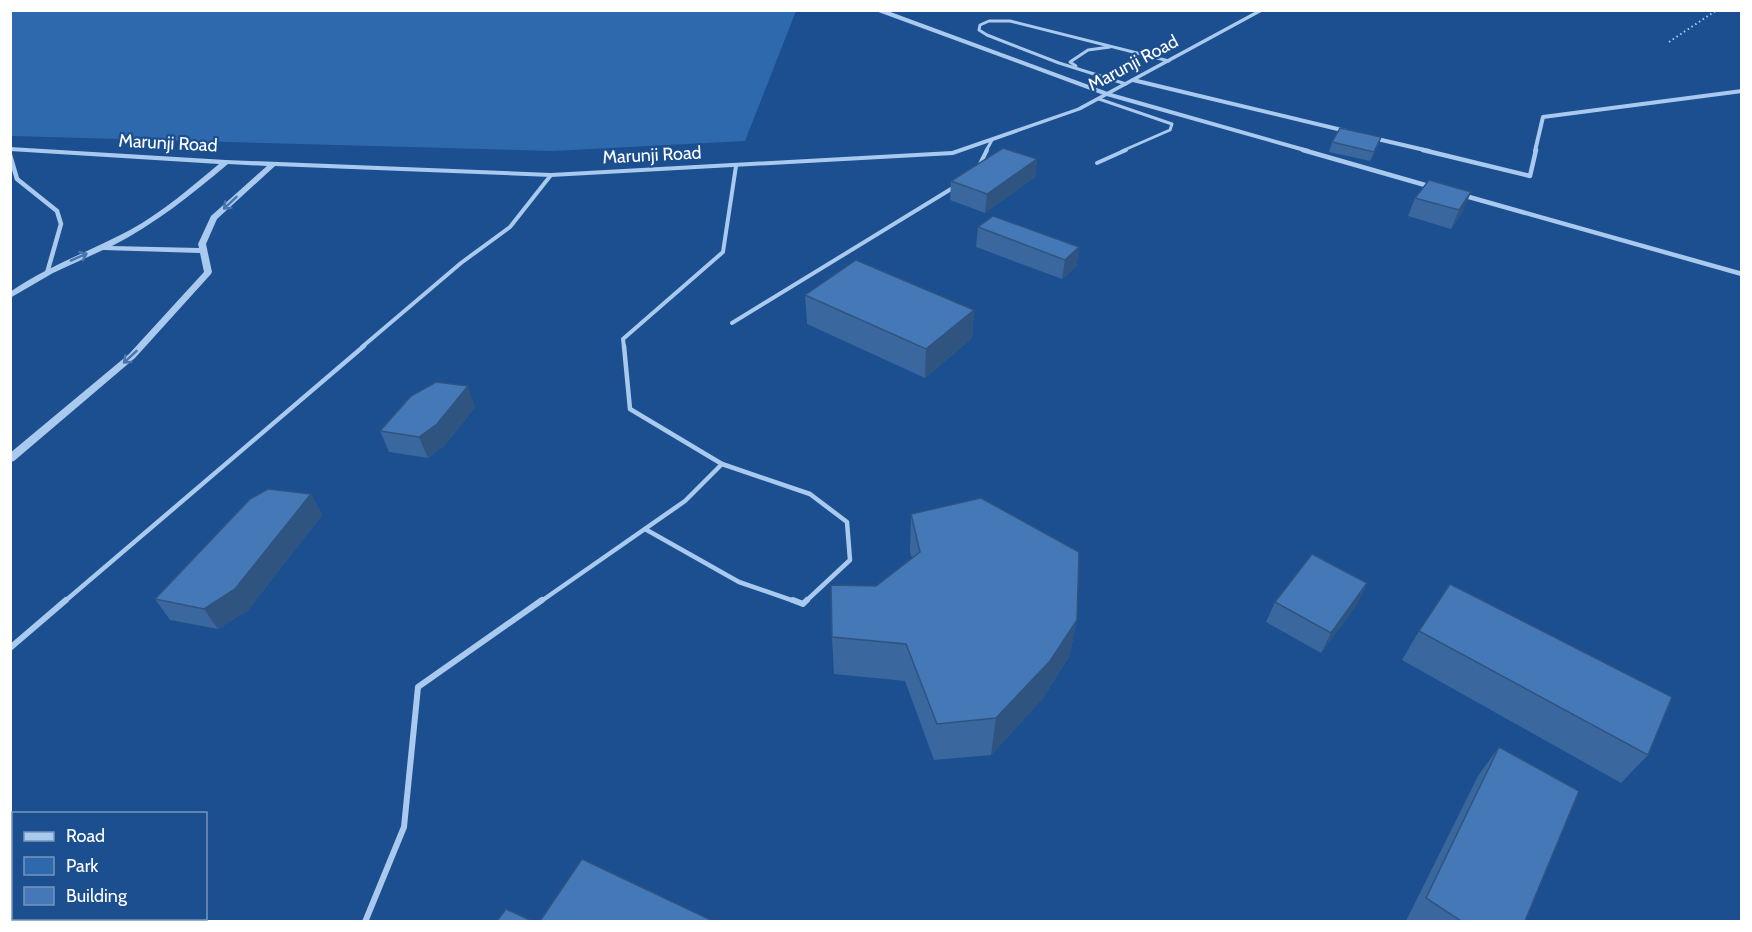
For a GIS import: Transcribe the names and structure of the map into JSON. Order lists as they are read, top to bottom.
{
  "streets": {
    "street": ["Marunji Road"]
  },
  "legend": ["Road", "Park", "Building"]
}
